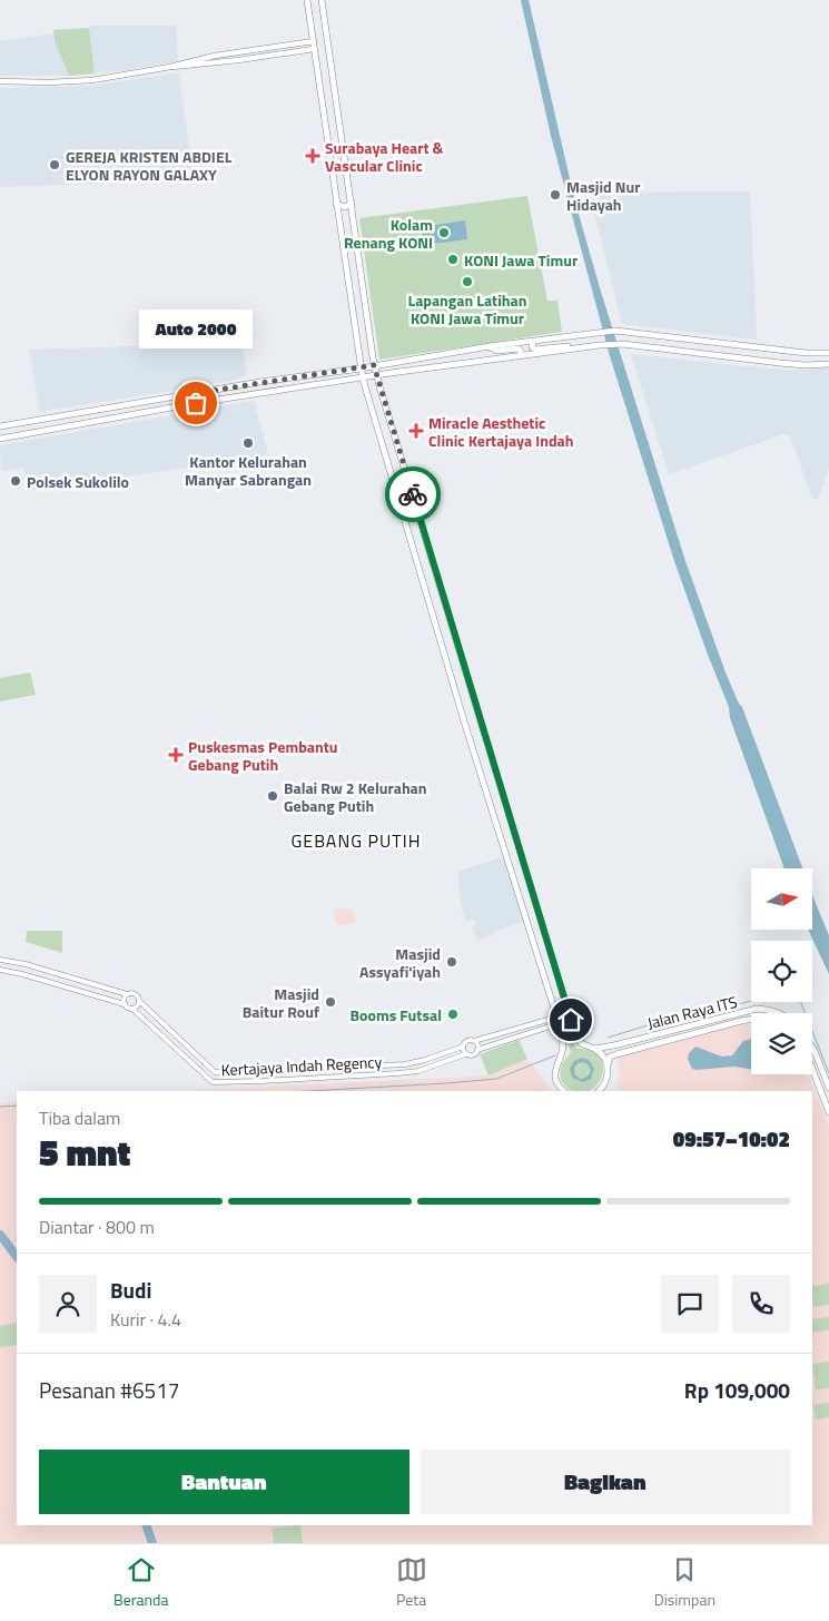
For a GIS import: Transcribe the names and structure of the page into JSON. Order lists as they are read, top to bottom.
{
  "streets": {
    "main road": ["Jalan Raya ITS"],
    "street": ["Kertajaya Indah Regency"]
  },
  "districts": ["GEBANG PUTIH"],
  "places": {
    "health": ["Surabaya Heart & Vascular Clinic", "Miracle Aesthetic Clinic Kertajaya Indah", "Puskesmas Pembantu Gebang Putih"],
    "other": [
      "GEREJA KRISTEN ABDIEL ELYON RAYON GALAXY",
      "Masjid Nur Hidayah",
      "Kolam Renang KONI",
      "KONI Jawa Timur",
      "Lapangan Latihan KONI Jawa Timur",
      "Auto 2000",
      "Kantor Kelurahan Manyar Sabrangan",
      "Polsek Sukolilo",
      "Balai Rw 2 Kelurahan Gebang Putih",
      "Masjid Assyafi'iyah",
      "Masjid Baitur Rouf",
      "Booms Futsal"
    ]
  },
  "north": "right",
  "page": {
    "bubble": "Auto 2000",
    "heading": ["5 mnt", "Tiba dalam", "09:57–10:02"],
    "panel": [
      "Budi",
      "Kurir · 4.4",
      "Pesanan #6517",
      "Rp 109,000"
    ],
    "bar": "Diantar · 800 m",
    "buttons": ["Bantuan", "Bagikan"],
    "tabs": ["Beranda", "Peta", "Disimpan"]
  }
}
